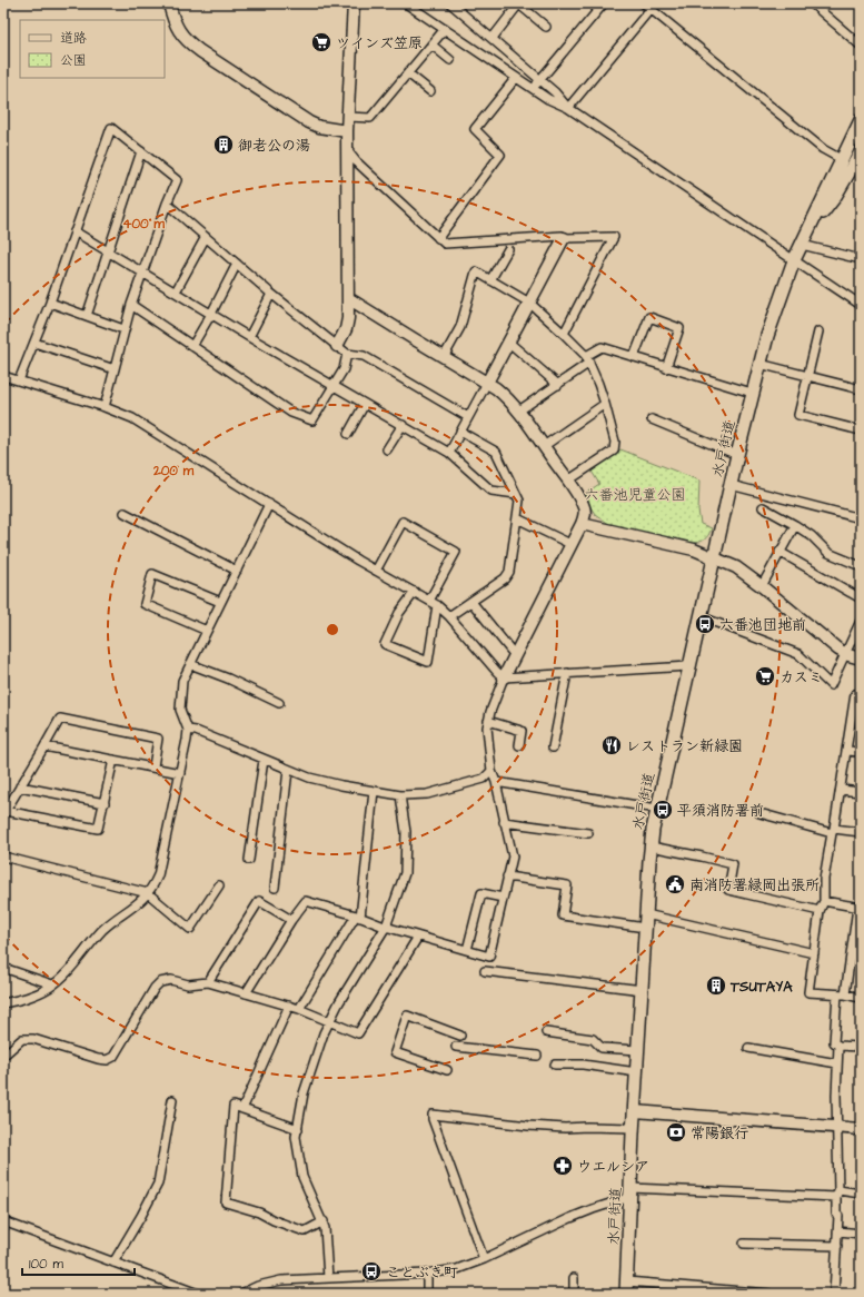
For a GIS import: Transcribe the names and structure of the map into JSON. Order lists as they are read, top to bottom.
{
  "streets": {
    "main road": ["水戸街道"]
  },
  "parks": ["六番池児童公園"],
  "places": {
    "supermarket": ["ツインズ笠原", "カスミ"],
    "building": ["御老公の湯", "TSUTAYA"],
    "bus stop": ["六番池団地前", "平須消防署前", "ことぶき町"],
    "restaurant": ["レストラン新緑園"],
    "public building": ["南消防署緑岡出張所"],
    "bank": ["常陽銀行"],
    "pharmacy": ["ウエルシア"]
  },
  "legend": ["道路", "公園"],
  "scale_bar": "100 m",
  "rings": ["400 m", "200 m"]
}
